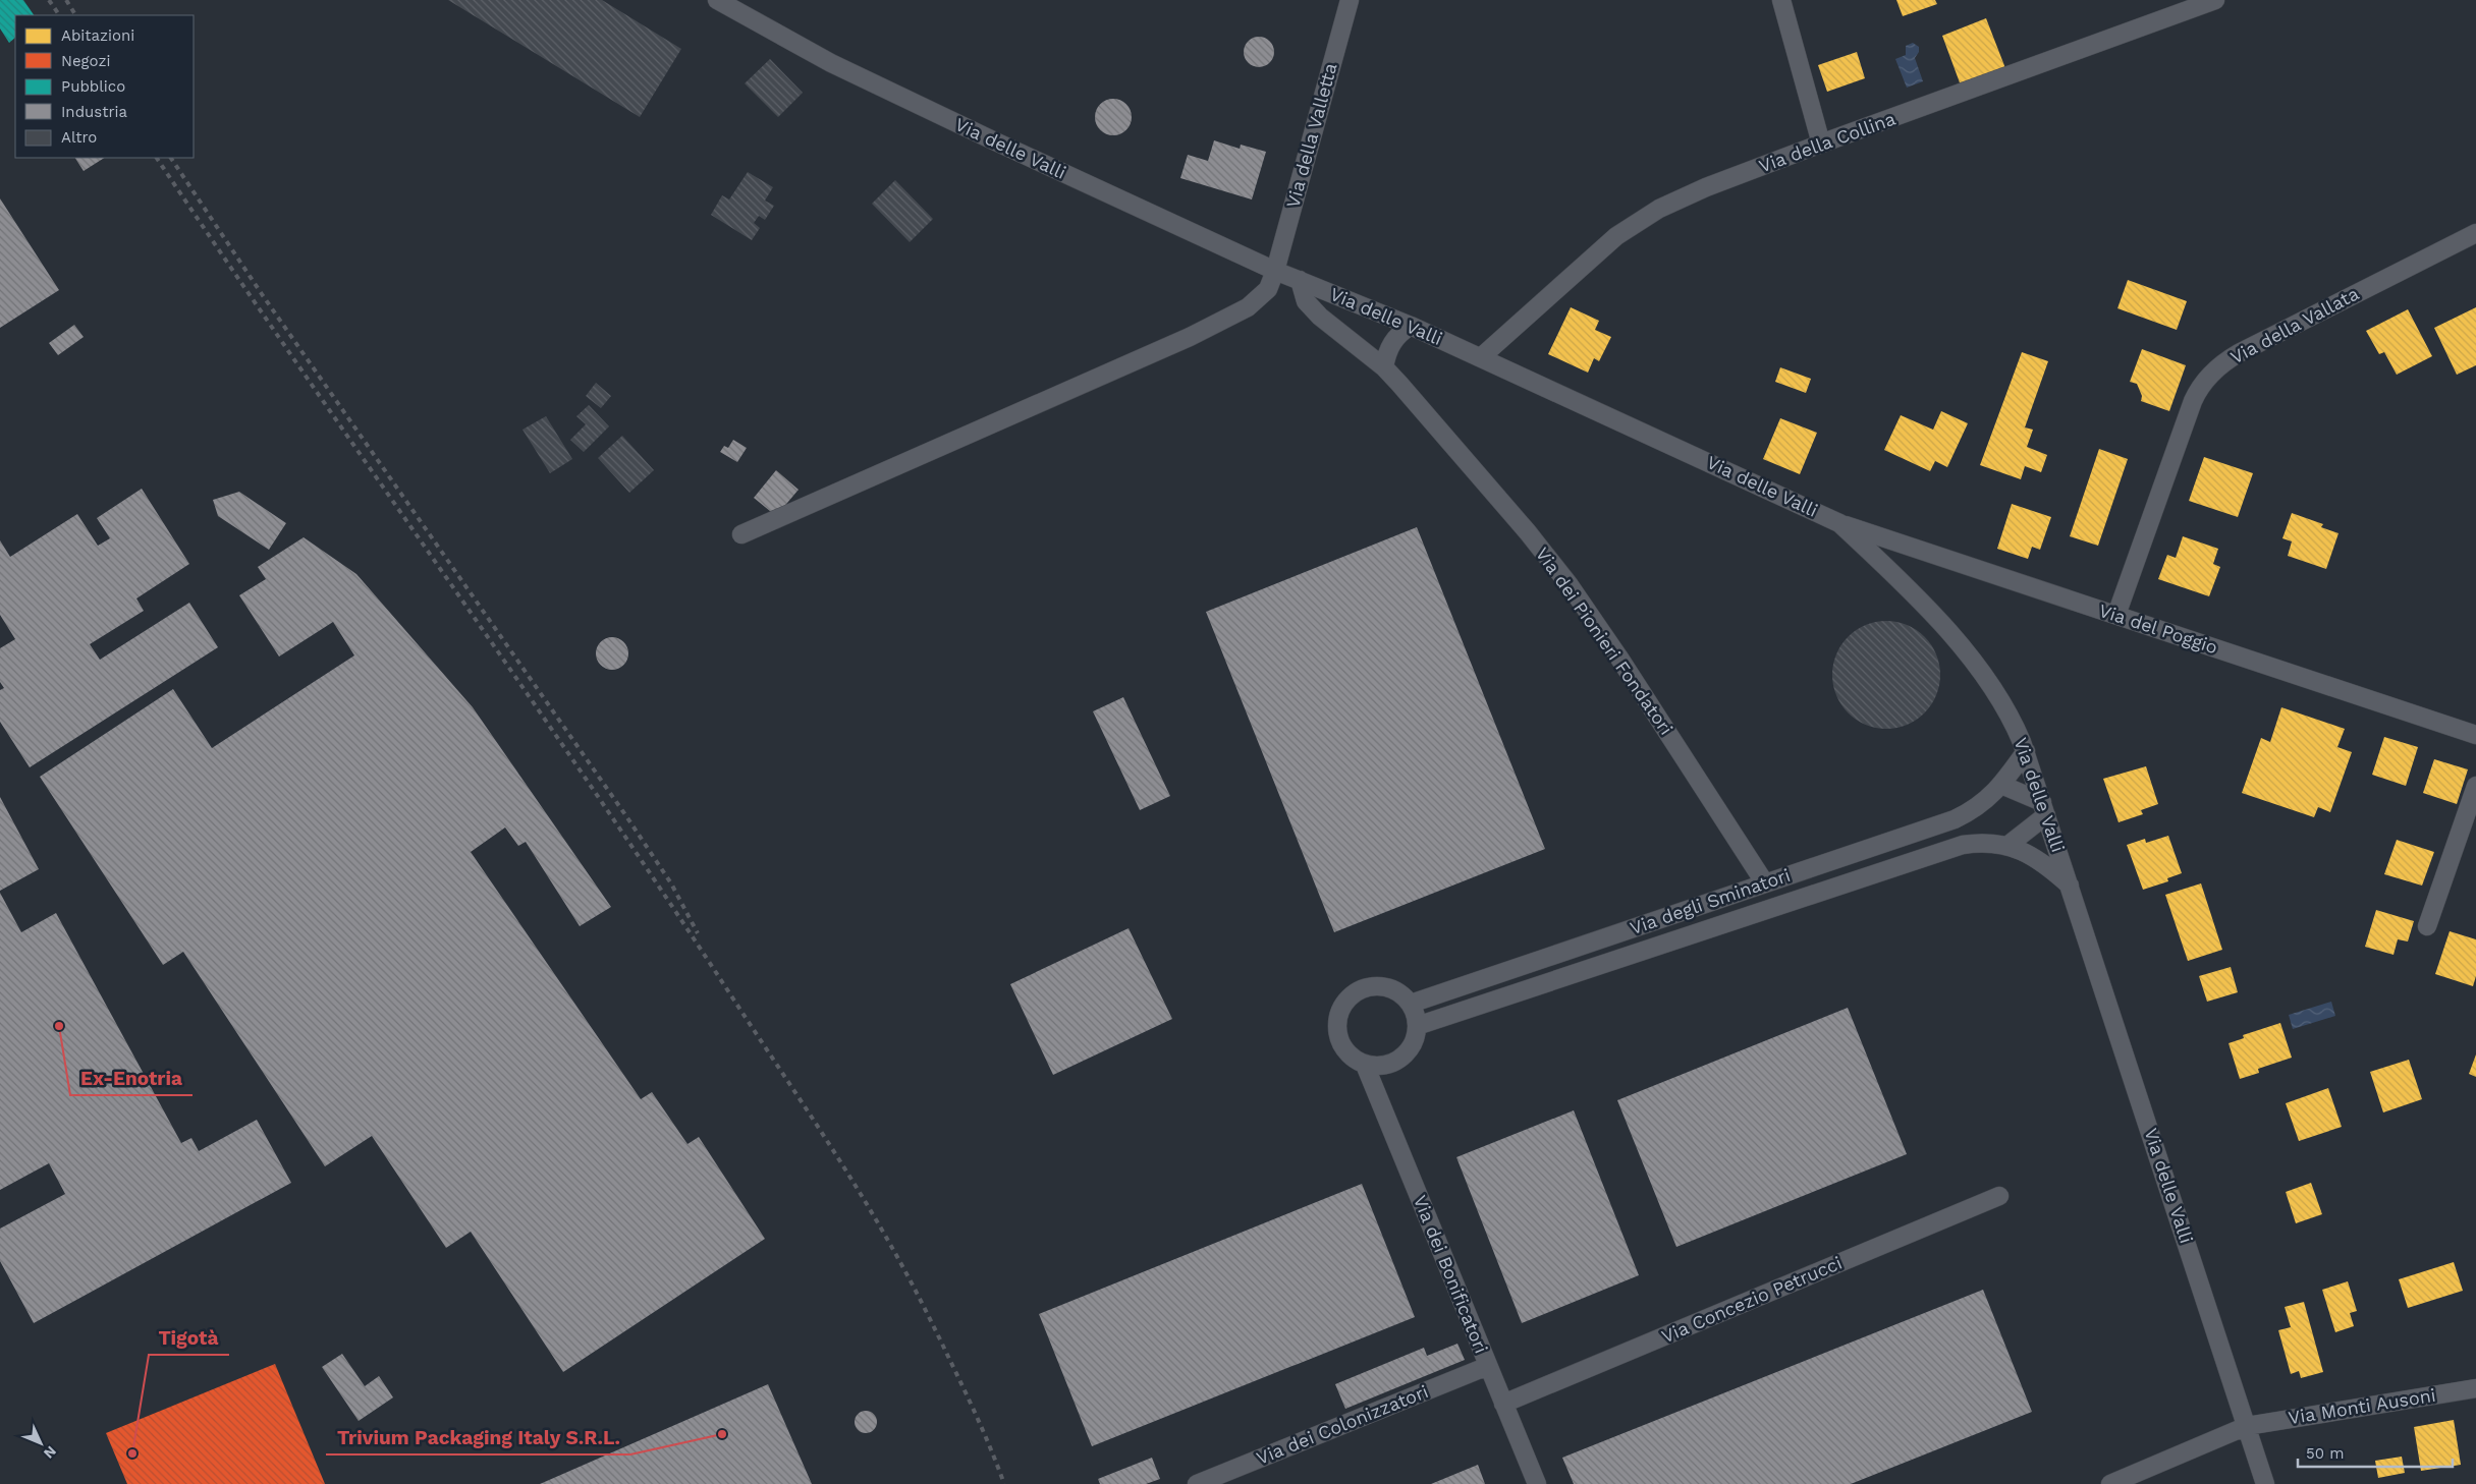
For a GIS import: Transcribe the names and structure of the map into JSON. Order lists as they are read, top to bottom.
{
  "streets": {
    "street": [
      "Via della Valletta",
      "Via della Collina",
      "Via delle Valli",
      "Via della Vallata",
      "Via del Poggio",
      "Via dei Pionieri Fondatori",
      "Via degli Sminatori",
      "Via dei Bonificatori",
      "Via Concezio Petrucci",
      "Via Monti Ausoni",
      "Via dei Colonizzatori"
    ]
  },
  "crossings": [
    ["Via della Valletta", "Via delle Valli"],
    ["Via della Collina", "Via delle Valli"],
    ["Via delle Valli", "Via del Poggio"],
    ["Via delle Valli", "Via dei Pionieri Fondatori"],
    ["Via delle Valli", "Via degli Sminatori"],
    ["Via delle Valli", "Via Monti Ausoni"],
    ["Via della Vallata", "Via del Poggio"],
    ["Via dei Pionieri Fondatori", "Via degli Sminatori"],
    ["Via degli Sminatori", "Via dei Bonificatori"],
    ["Via dei Bonificatori", "Via Concezio Petrucci"],
    ["Via dei Bonificatori", "Via dei Colonizzatori"]
  ],
  "places": ["Ex-Enotria", "Trivium Packaging Italy S.R.L.", "Tigotà"],
  "legend": [
    "Abitazioni",
    "Negozi",
    "Pubblico",
    "Industria",
    "Altro"
  ],
  "scale_bar": "50 m",
  "north": "bottom right"
}
